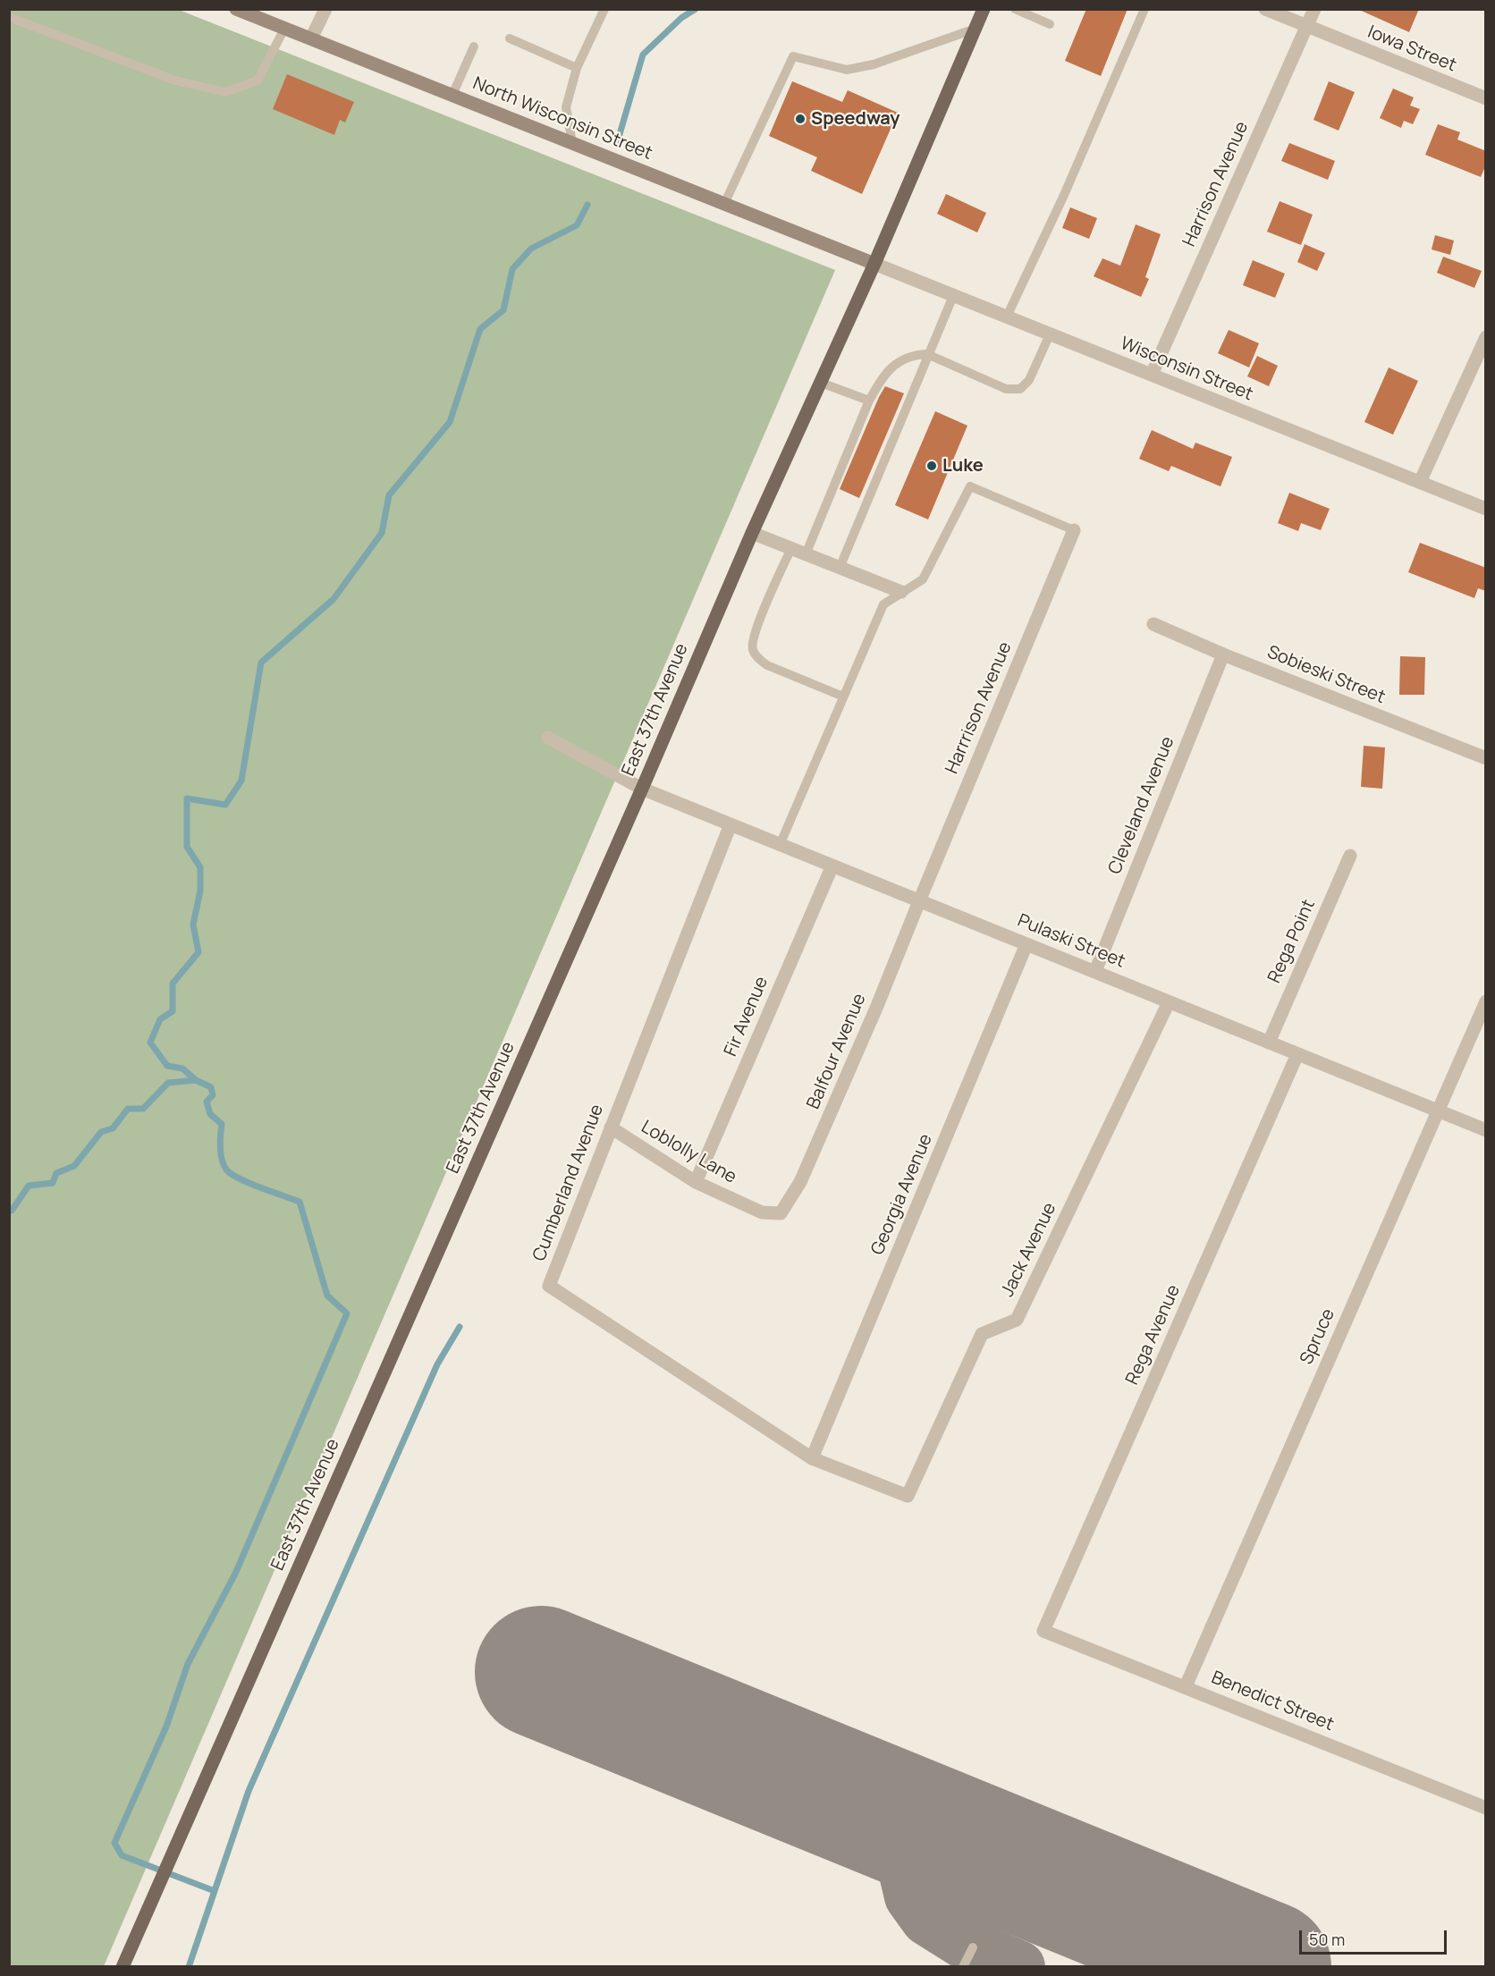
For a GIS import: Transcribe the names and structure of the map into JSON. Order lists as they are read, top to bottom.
{
  "streets": {
    "main road": ["East 37th Avenue"],
    "street": [
      "Iowa Street",
      "North Wisconsin Street",
      "Harrison Avenue",
      "Wisconsin Street",
      "Sobieski Street",
      "Harrrison Avenue",
      "Cleveland Avenue",
      "Pulaski Street",
      "Rega Point",
      "Fir Avenue",
      "Balfour Avenue",
      "Loblolly Lane",
      "Cumberland Avenue",
      "Georgia Avenue",
      "Jack Avenue",
      "Rega Avenue",
      "Spruce",
      "Benedict Street"
    ]
  },
  "crossings": [
    ["Iowa Street", "Harrison Avenue"],
    ["North Wisconsin Street", "Wisconsin Street"],
    ["North Wisconsin Street", "East 37th Avenue"],
    ["Harrison Avenue", "Wisconsin Street"],
    ["Wisconsin Street", "East 37th Avenue"],
    ["Sobieski Street", "Cleveland Avenue"],
    ["Harrrison Avenue", "Pulaski Street"],
    ["Harrrison Avenue", "Balfour Avenue"],
    ["East 37th Avenue", "Pulaski Street"],
    ["Cleveland Avenue", "Pulaski Street"],
    ["Pulaski Street", "Rega Point"],
    ["Pulaski Street", "Fir Avenue"],
    ["Pulaski Street", "Balfour Avenue"],
    ["Pulaski Street", "Cumberland Avenue"],
    ["Pulaski Street", "Georgia Avenue"],
    ["Pulaski Street", "Jack Avenue"],
    ["Pulaski Street", "Rega Avenue"],
    ["Pulaski Street", "Spruce"],
    ["Fir Avenue", "Loblolly Lane"],
    ["Balfour Avenue", "Loblolly Lane"],
    ["Loblolly Lane", "Cumberland Avenue"],
    ["Cumberland Avenue", "Georgia Avenue"],
    ["Cumberland Avenue", "Jack Avenue"],
    ["Rega Avenue", "Benedict Street"],
    ["Spruce", "Benedict Street"]
  ],
  "places": ["Speedway", "Luke"],
  "scale_bar": "50 m"
}
